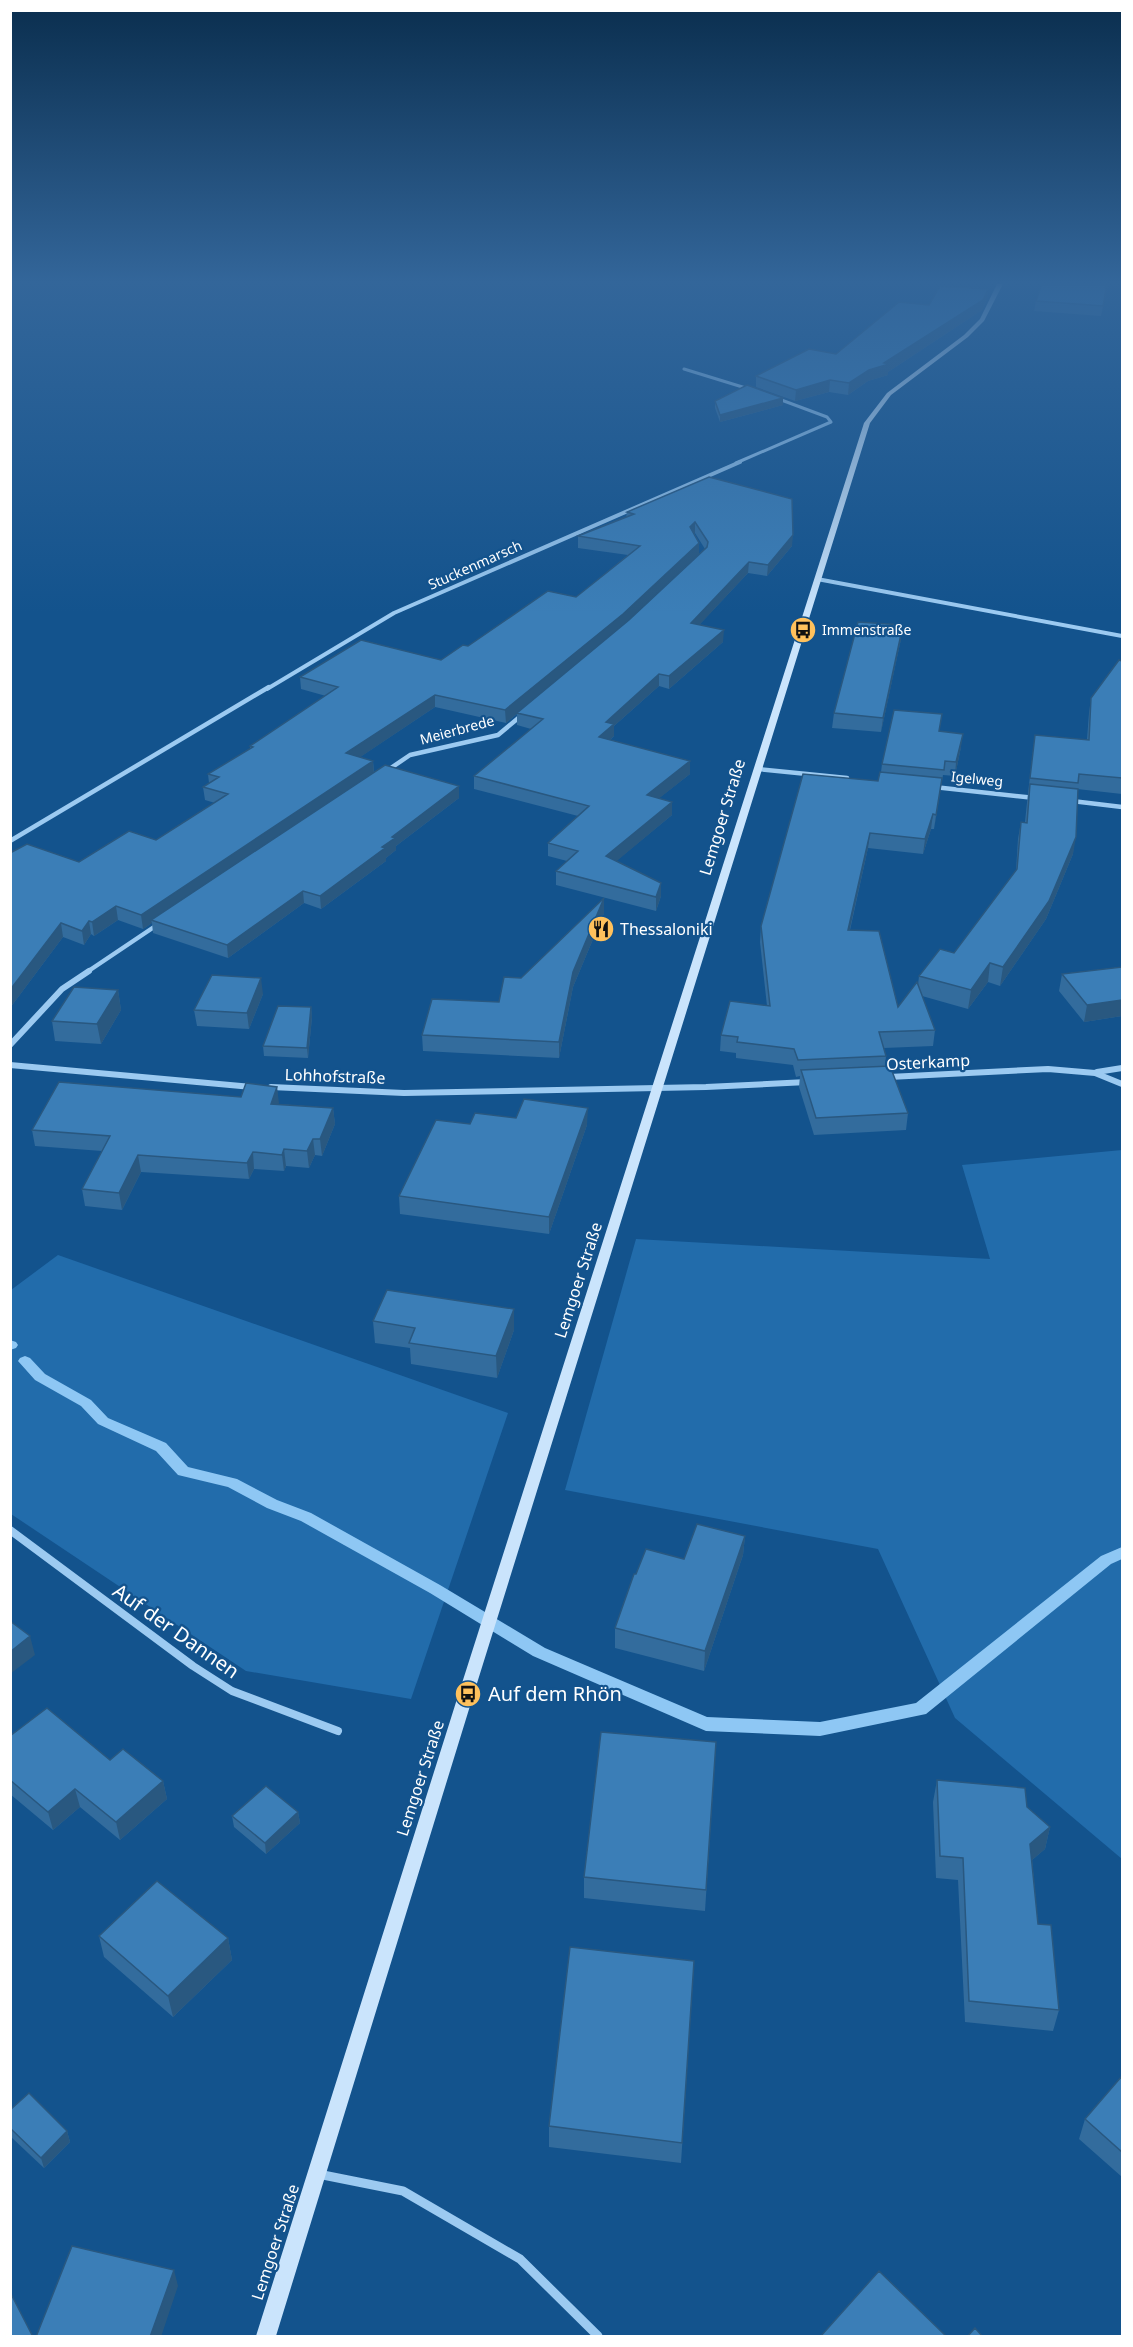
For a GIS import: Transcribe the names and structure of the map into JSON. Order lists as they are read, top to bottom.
{
  "streets": {
    "main road": ["Lemgoer Straße"],
    "street": [
      "Stuckenmarsch",
      "Meierbrede",
      "Igelweg",
      "Osterkamp",
      "Lohhofstraße",
      "Auf der Dannen"
    ]
  },
  "crossings": [
    ["Lemgoer Straße", "Lohhofstraße"]
  ],
  "places": {
    "bus stop": ["Immenstraße", "Auf dem Rhön"],
    "restaurant": ["Thessaloniki"]
  }
}
